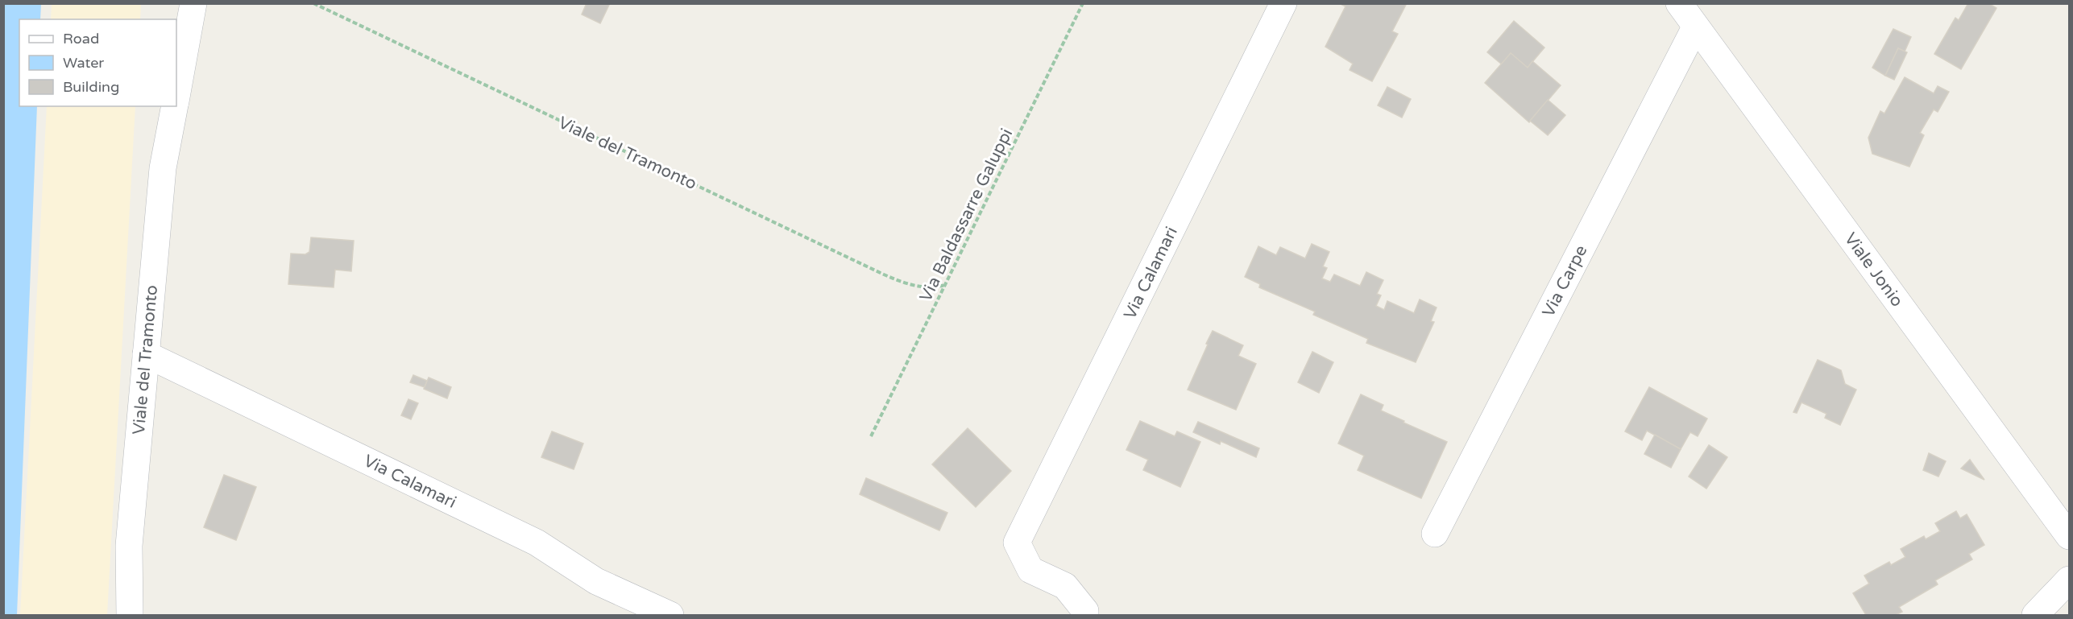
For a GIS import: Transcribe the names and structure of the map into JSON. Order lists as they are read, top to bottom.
{
  "streets": {
    "street": [
      "Viale del Tramonto",
      "Viale Jonio",
      "Via Calamari",
      "Via Carpe"
    ],
    "path": ["Via Baldassarre Galuppi"]
  },
  "crossings": [
    ["Viale del Tramonto", "Via Baldassarre Galuppi"],
    ["Viale del Tramonto", "Via Calamari"],
    ["Viale Jonio", "Via Carpe"]
  ],
  "legend": ["Road", "Water", "Building"]
}
